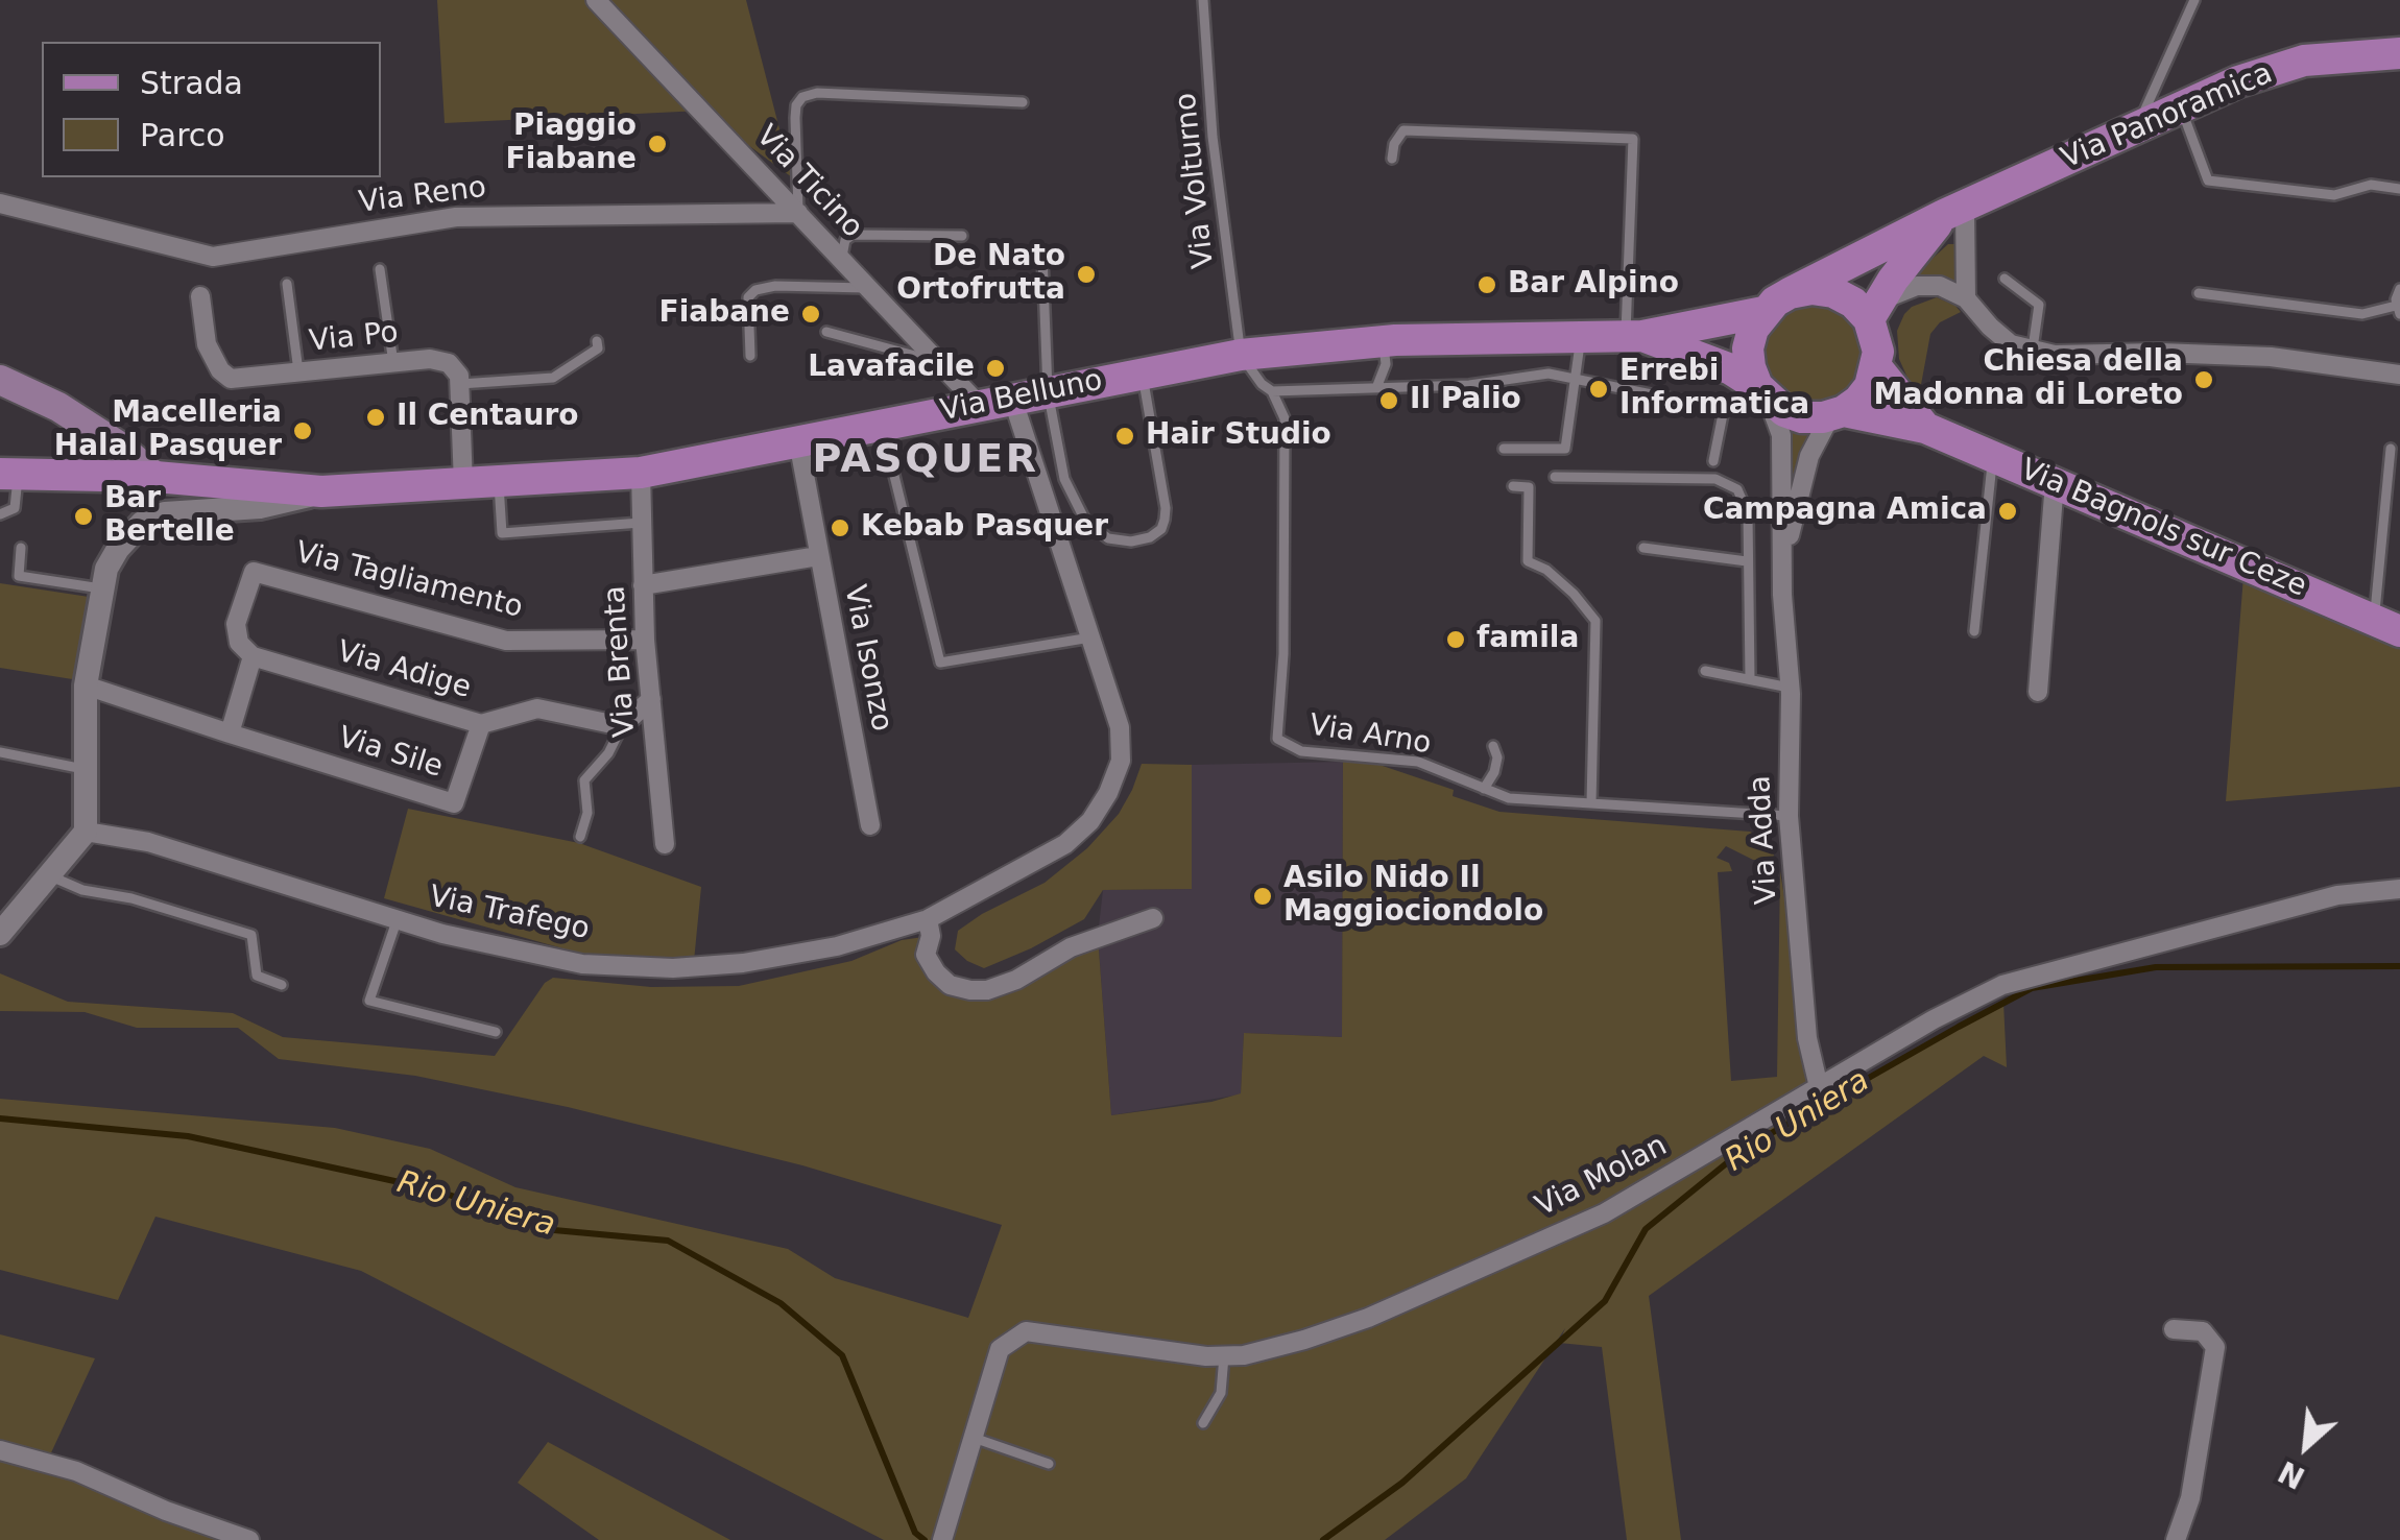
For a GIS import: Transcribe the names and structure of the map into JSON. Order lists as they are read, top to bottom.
{
  "streets": {
    "main road": ["Via Panoramica", "Via Belluno", "Via Bagnols sur Ceze"],
    "street": [
      "Via Ticino",
      "Via Reno",
      "Via Po",
      "Via Tagliamento",
      "Via Isonzo",
      "Via Brenta",
      "Via Adige",
      "Via Sile",
      "Via Adda",
      "Via Trafego",
      "Via Molan"
    ],
    "lane": ["Via Volturno", "Via Arno"]
  },
  "crossings": [
    ["Via Panoramica", "Via Belluno"],
    ["Via Panoramica", "Via Bagnols sur Ceze"],
    ["Via Panoramica", "Via Adda"],
    ["Via Volturno", "Via Belluno"],
    ["Via Volturno", "Via Arno"],
    ["Via Ticino", "Via Reno"],
    ["Via Ticino", "Via Belluno"],
    ["Via Belluno", "Via Bagnols sur Ceze"],
    ["Via Belluno", "Via Isonzo"],
    ["Via Belluno", "Via Brenta"],
    ["Via Belluno", "Via Arno"],
    ["Via Belluno", "Via Adda"],
    ["Via Belluno", "Via Trafego"],
    ["Via Bagnols sur Ceze", "Via Adda"],
    ["Via Tagliamento", "Via Brenta"],
    ["Via Tagliamento", "Via Adige"],
    ["Via Adige", "Via Sile"],
    ["Via Arno", "Via Adda"],
    ["Via Adda", "Via Molan"]
  ],
  "districts": ["PASQUER"],
  "water": ["Rio Uniera"],
  "places": [
    "Piaggio Fiabane",
    "De Nato Ortofrutta",
    "Bar Alpino",
    "Fiabane",
    "Lavafacile",
    "Chiesa della Madonna di Loreto",
    "Errebi Informatica",
    "Il Palio",
    "Il Centauro",
    "Macelleria Halal Pasquer",
    "Hair Studio",
    "Campagna Amica",
    "Bar Bertelle",
    "Kebab Pasquer",
    "famila",
    "Asilo Nido Il Maggiociondolo"
  ],
  "legend": ["Strada", "Parco"],
  "north": "bottom left"
}
